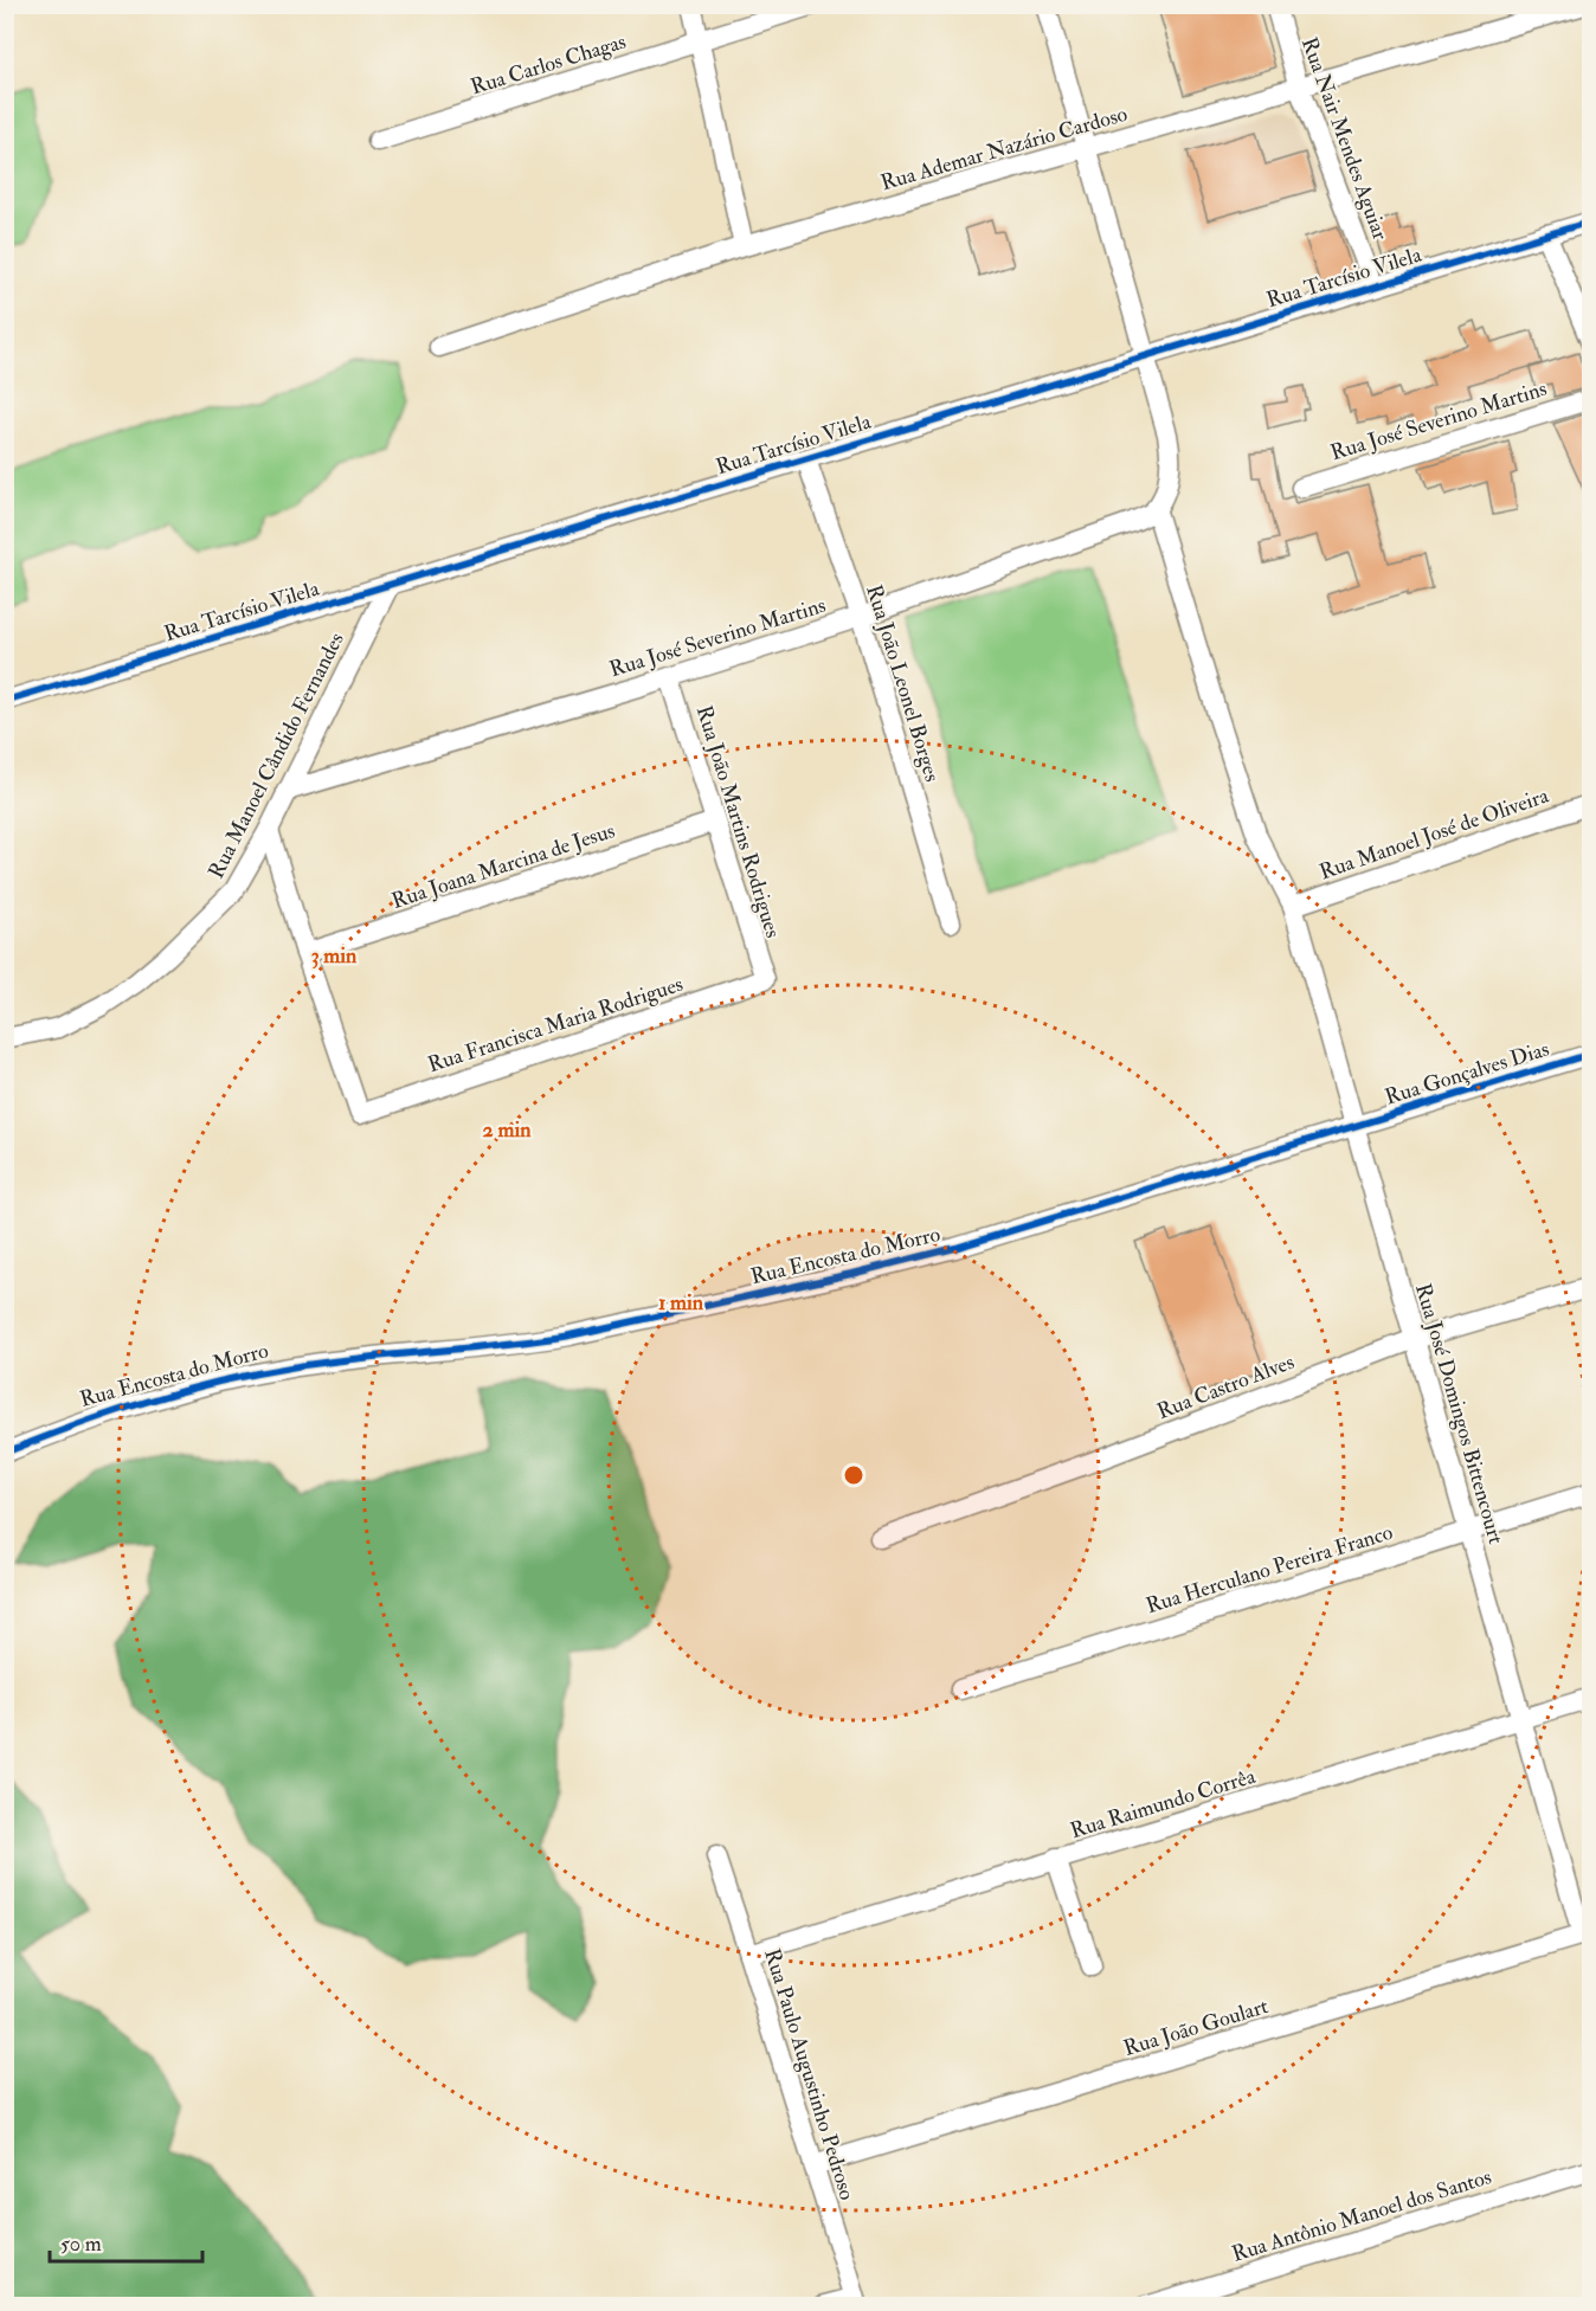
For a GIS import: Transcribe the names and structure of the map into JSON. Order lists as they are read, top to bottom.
{
  "streets": {
    "street": [
      "Rua Carlos Chagas",
      "Rua Nair Mendes Aguiar",
      "Rua Ademar Nazário Cardoso",
      "Rua Tarcísio Vilela",
      "Rua José Severino Martins",
      "Rua João Leonel Borges",
      "Rua Manoel Cândido Fernandes",
      "Rua João Martins Rodrigues",
      "Rua Manoel José de Oliveira",
      "Rua Joana Marcina de Jesus",
      "Rua Francisca Maria Rodrigues",
      "Rua Gonçalves Dias",
      "Rua Encosta do Morro",
      "Rua Castro Alves",
      "Rua José Domingos Bittencourt",
      "Rua Herculano Pereira Franco",
      "Rua Raimundo Corrêa",
      "Rua João Goulart",
      "Rua Paulo Augustinho Pedroso",
      "Rua Antônio Manoel dos Santos"
    ]
  },
  "crossings": [
    ["Rua Nair Mendes Aguiar", "Rua Ademar Nazário Cardoso"],
    ["Rua Nair Mendes Aguiar", "Rua Tarcísio Vilela"],
    ["Rua Tarcísio Vilela", "Rua João Leonel Borges"],
    ["Rua Tarcísio Vilela", "Rua Manoel Cândido Fernandes"],
    ["Rua José Severino Martins", "Rua João Leonel Borges"],
    ["Rua José Severino Martins", "Rua Manoel Cândido Fernandes"],
    ["Rua José Severino Martins", "Rua João Martins Rodrigues"],
    ["Rua José Severino Martins", "Rua José Domingos Bittencourt"],
    ["Rua João Martins Rodrigues", "Rua Joana Marcina de Jesus"],
    ["Rua João Martins Rodrigues", "Rua Francisca Maria Rodrigues"],
    ["Rua Manoel José de Oliveira", "Rua José Domingos Bittencourt"],
    ["Rua Joana Marcina de Jesus", "Rua Francisca Maria Rodrigues"],
    ["Rua Gonçalves Dias", "Rua Encosta do Morro"],
    ["Rua Gonçalves Dias", "Rua José Domingos Bittencourt"],
    ["Rua Encosta do Morro", "Rua José Domingos Bittencourt"],
    ["Rua Castro Alves", "Rua José Domingos Bittencourt"],
    ["Rua José Domingos Bittencourt", "Rua Herculano Pereira Franco"],
    ["Rua José Domingos Bittencourt", "Rua Raimundo Corrêa"],
    ["Rua José Domingos Bittencourt", "Rua João Goulart"],
    ["Rua Raimundo Corrêa", "Rua Paulo Augustinho Pedroso"],
    ["Rua João Goulart", "Rua Paulo Augustinho Pedroso"]
  ],
  "scale_bar": "50 m",
  "rings": ["3 min", "2 min", "1 min"]
}
